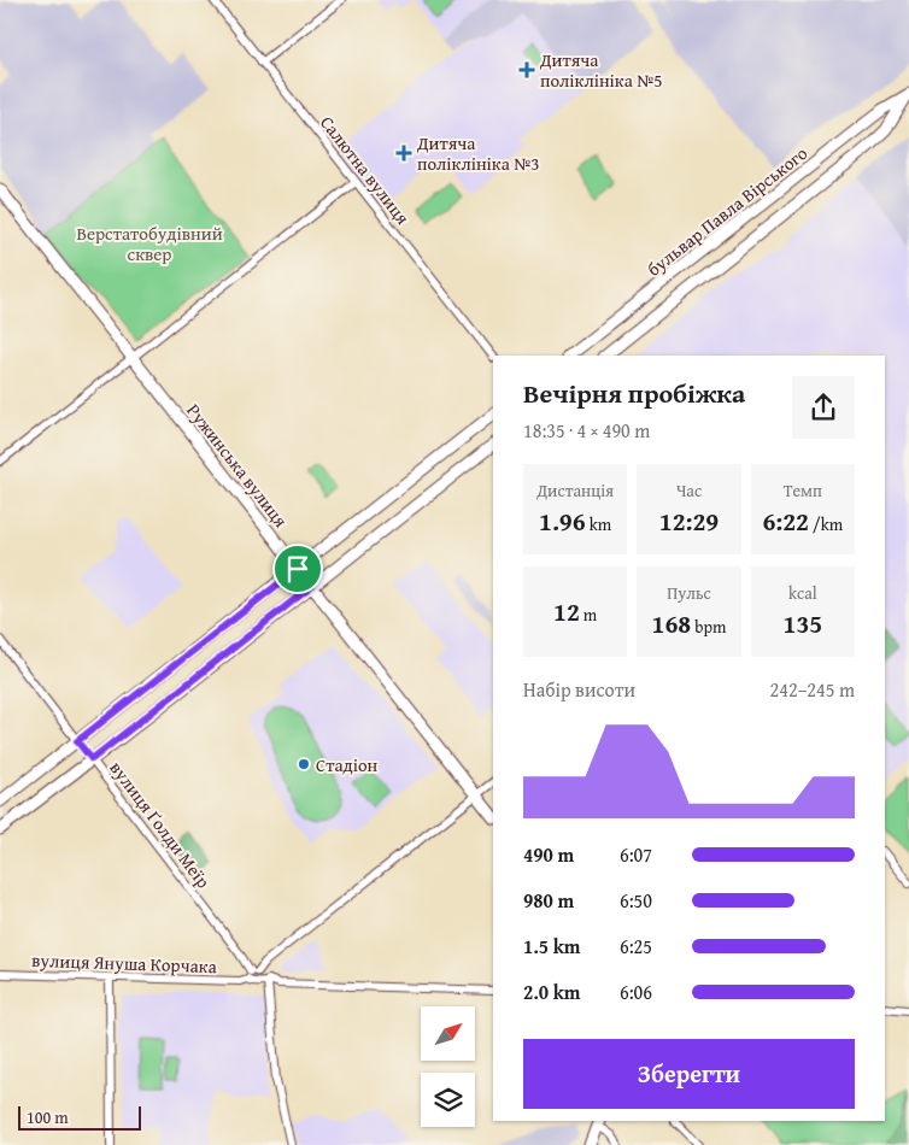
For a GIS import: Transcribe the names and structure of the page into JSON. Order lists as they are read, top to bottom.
{
  "streets": {
    "street": [
      "Салютна вулиця",
      "бульвар Павла Вірського",
      "Ружинська вулиця",
      "вулиця Ґолди Меїр",
      "вулиця Януша Корчака"
    ]
  },
  "crossings": [
    ["вулиця Ґолди Меїр", "вулиця Януша Корчака"]
  ],
  "parks": ["Верстатобудівний сквер"],
  "places": {
    "health": ["Дитяча поліклініка №5", "Дитяча поліклініка №3"],
    "other": ["Стадіон"]
  },
  "scale_bar": "100 m",
  "north": "top right",
  "page": {
    "heading": ["Вечірня пробіжка", "18:35 · 4 × 490 m"],
    "stats": [
      ["Дистанція", "1.96 km"],
      ["Час", "12:29"],
      ["Темп", "6:22 /km"],
      ["12 m"],
      ["Пульс", "168 bpm"],
      ["kcal", "135"]
    ],
    "chart": ["Набір висоти", "242–245 m"],
    "list": [
      {
        "name": "490 m",
        "note": "6:07"
      },
      {
        "name": "980 m",
        "note": "6:50"
      },
      {
        "name": "1.5 km",
        "note": "6:25"
      },
      {
        "name": "2.0 km",
        "note": "6:06"
      }
    ],
    "buttons": "Зберегти",
    "scale": "100 m"
  }
}
